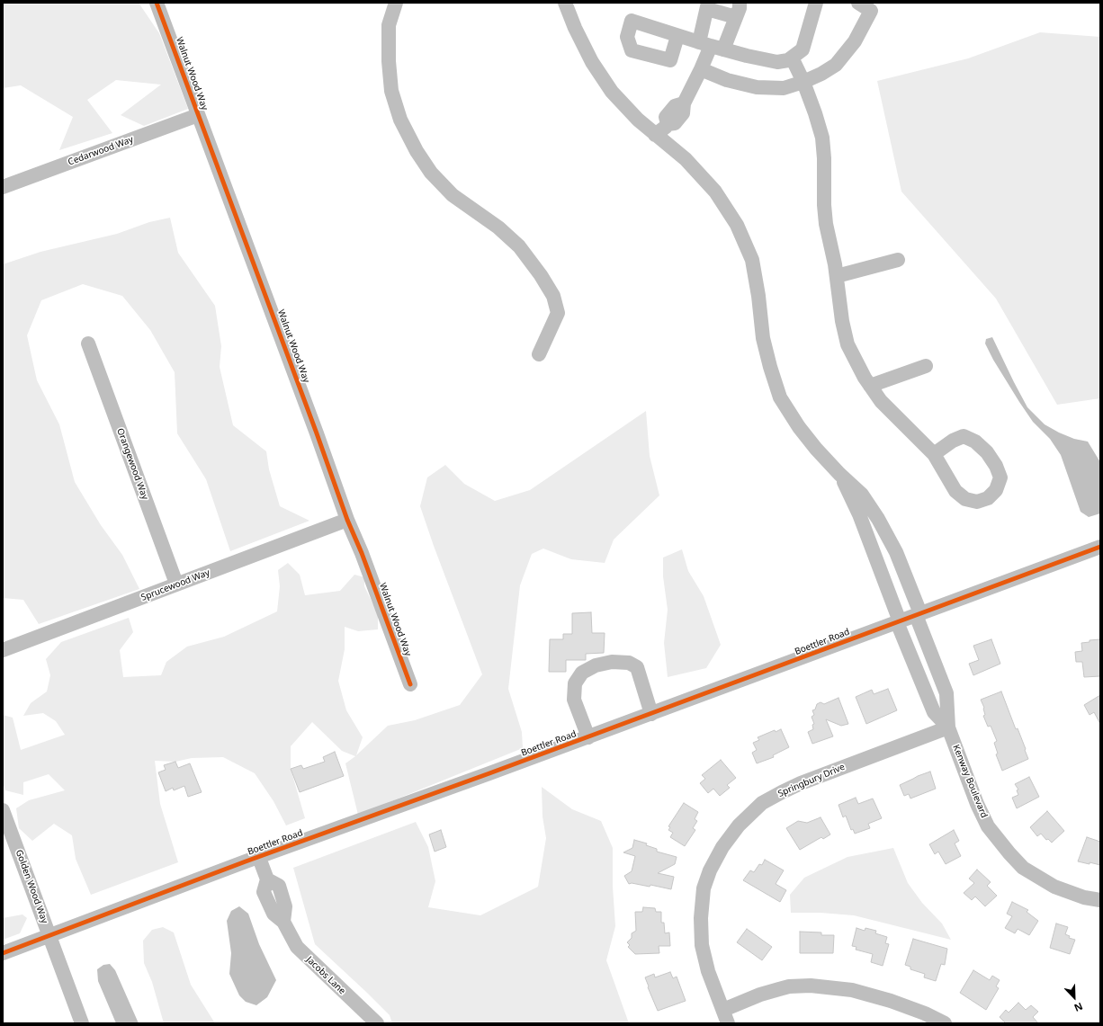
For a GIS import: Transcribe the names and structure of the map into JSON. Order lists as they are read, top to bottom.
{
  "streets": {
    "street": [
      "Walnut Wood Way",
      "Cedarwood Way",
      "Orangewood Way",
      "Sprucewood Way",
      "Boettler Road",
      "Springbury Drive",
      "Kenway Boulevard",
      "Golden Wood Way",
      "Jacobs Lane"
    ]
  },
  "crossings": [
    ["Walnut Wood Way", "Cedarwood Way"],
    ["Walnut Wood Way", "Sprucewood Way"],
    ["Orangewood Way", "Sprucewood Way"],
    ["Boettler Road", "Kenway Boulevard"],
    ["Boettler Road", "Golden Wood Way"],
    ["Boettler Road", "Jacobs Lane"],
    ["Springbury Drive", "Kenway Boulevard"]
  ],
  "north": "bottom right"
}
